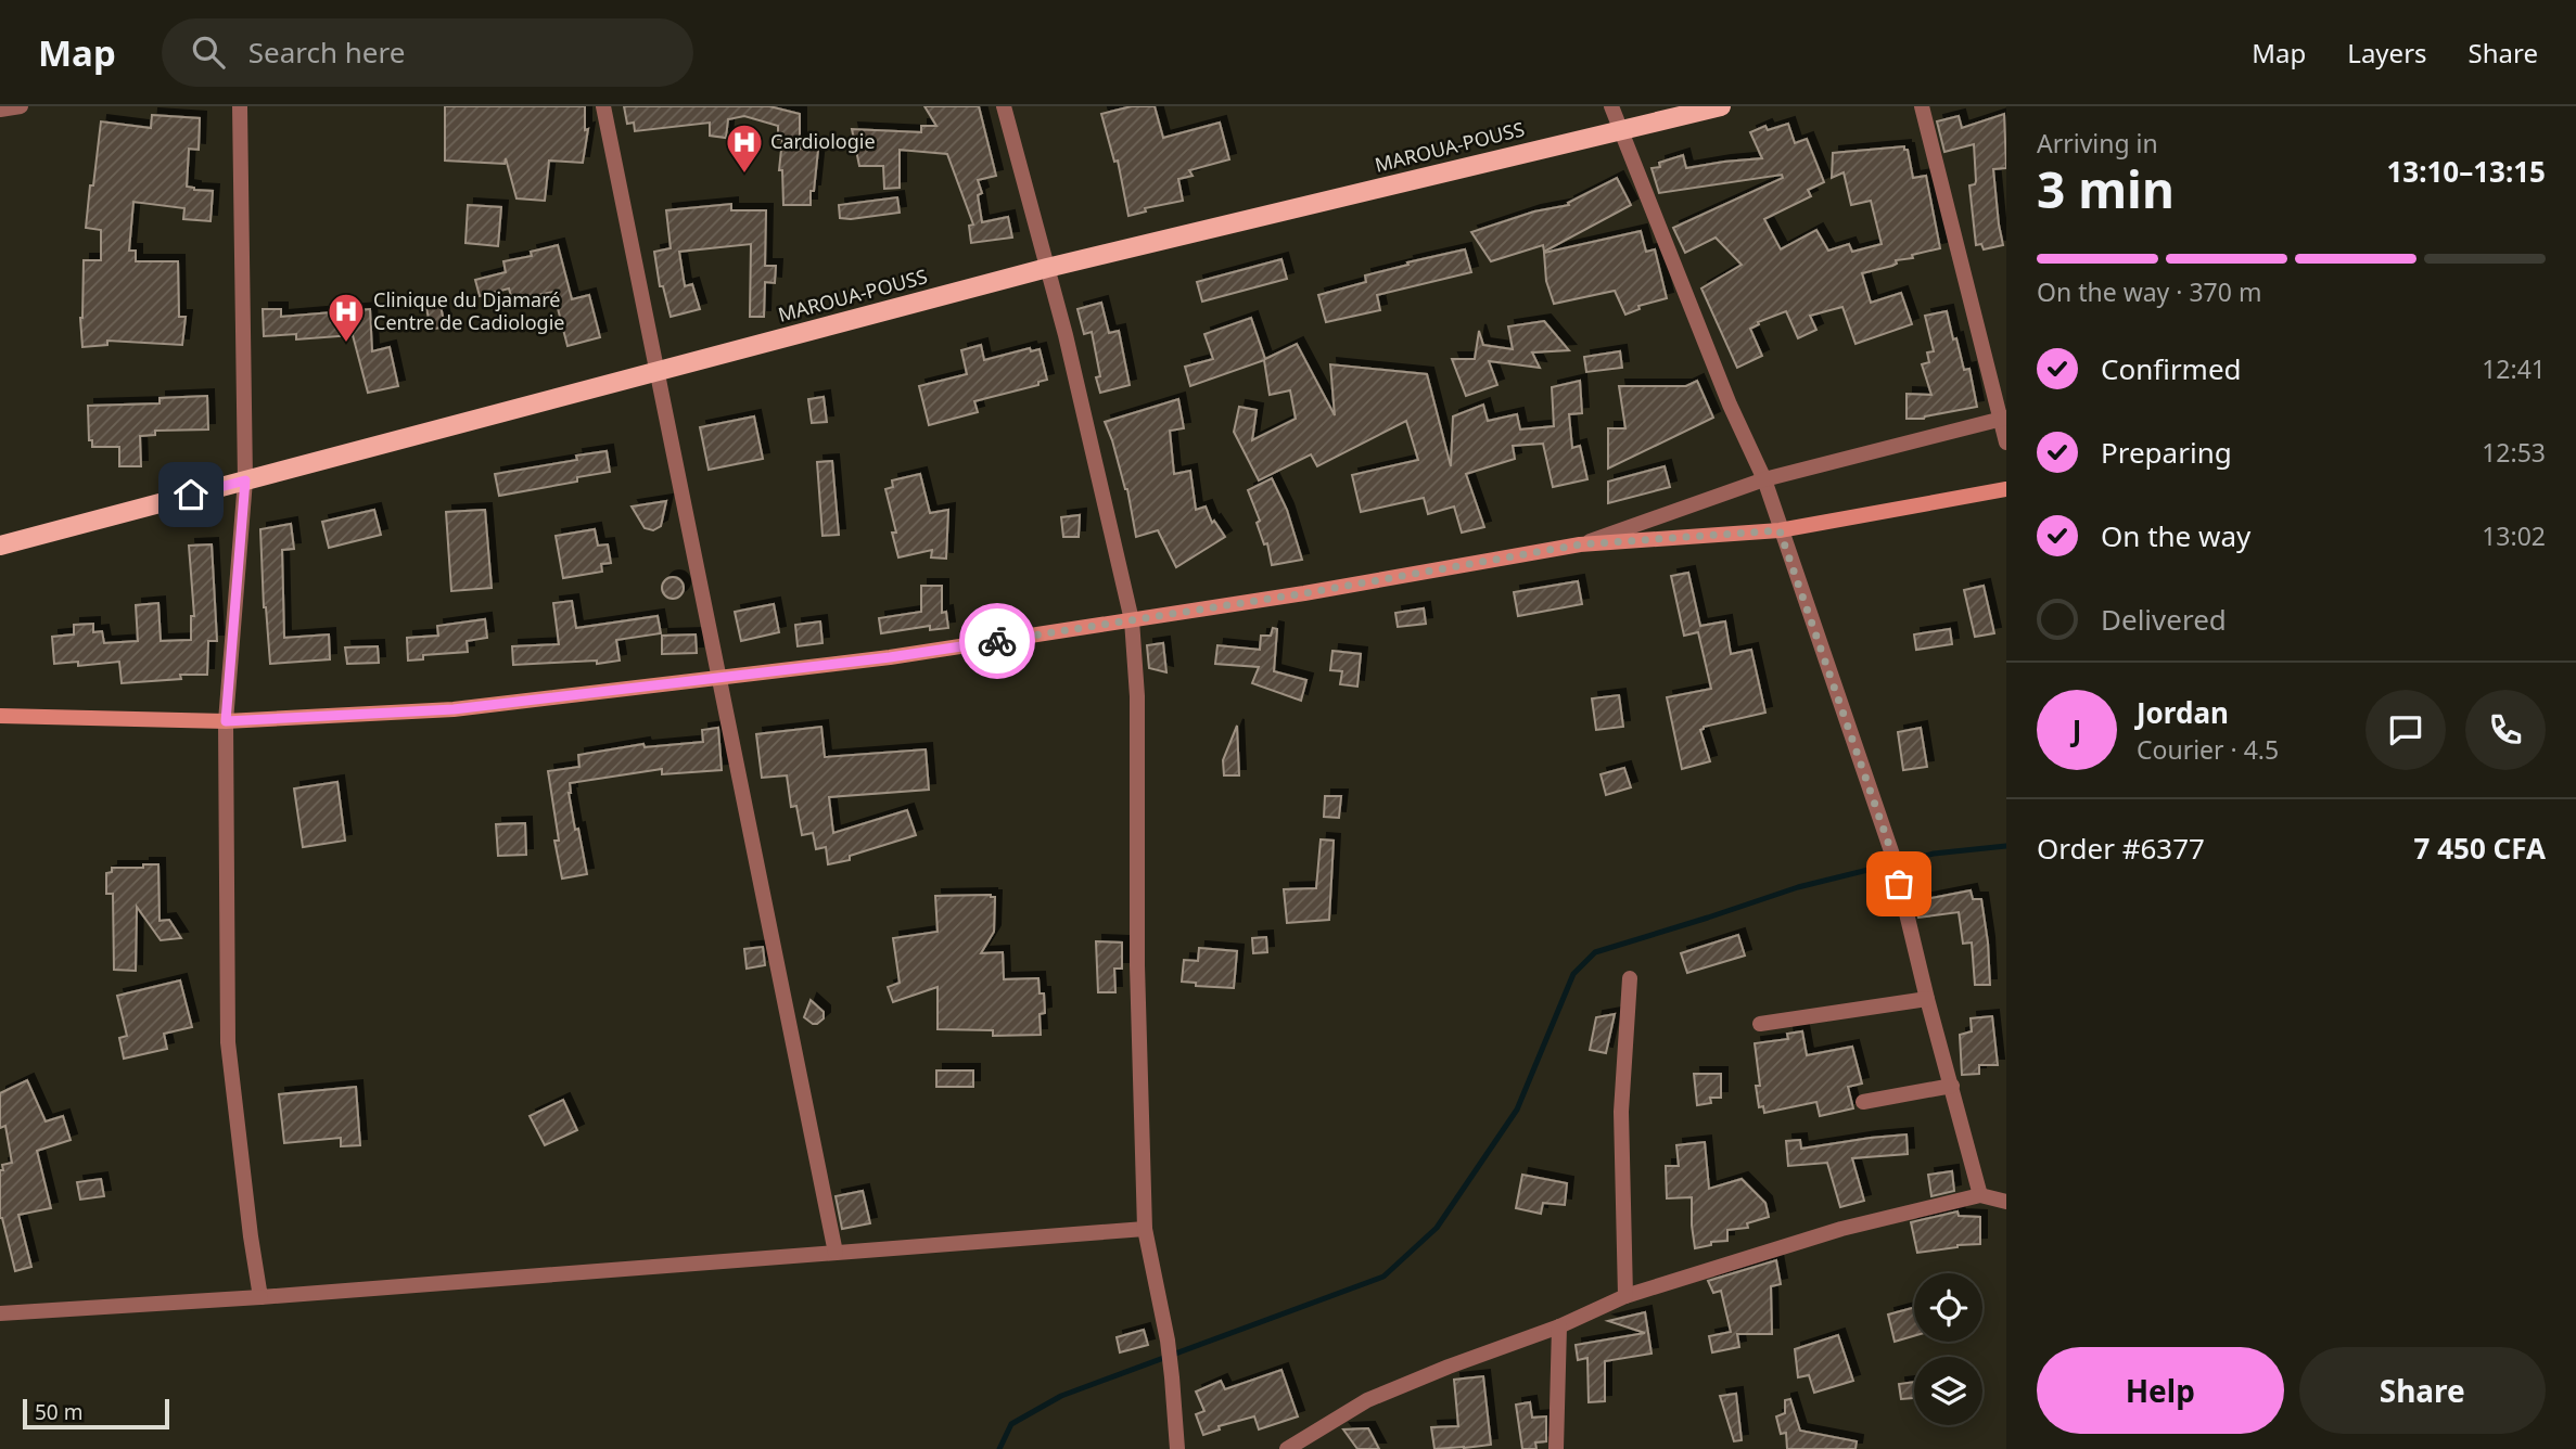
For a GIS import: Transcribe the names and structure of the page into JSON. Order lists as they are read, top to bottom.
{
  "streets": {
    "main road": ["MAROUA-POUSS"]
  },
  "places": {
    "hospital": ["Cardiologie", "Clinique du Djamaré Centre de Cadiologie"]
  },
  "scale_bar": "50 m",
  "page": {
    "header": "Map",
    "search": "Search here",
    "nav": ["Map", "Layers", "Share"],
    "heading": ["3 min", "Arriving in", "13:10–13:15"],
    "panel": [
      "Jordan",
      "Courier · 4.5",
      "Order #6377",
      "7 450 CFA"
    ],
    "bar": "On the way · 370 m",
    "list": [
      ["Confirmed", "12:41"],
      ["Preparing", "12:53"],
      ["On the way", "13:02"],
      "Delivered"
    ],
    "round": "J",
    "buttons": ["Help", "Share"],
    "scale": "50 m"
  }
}
